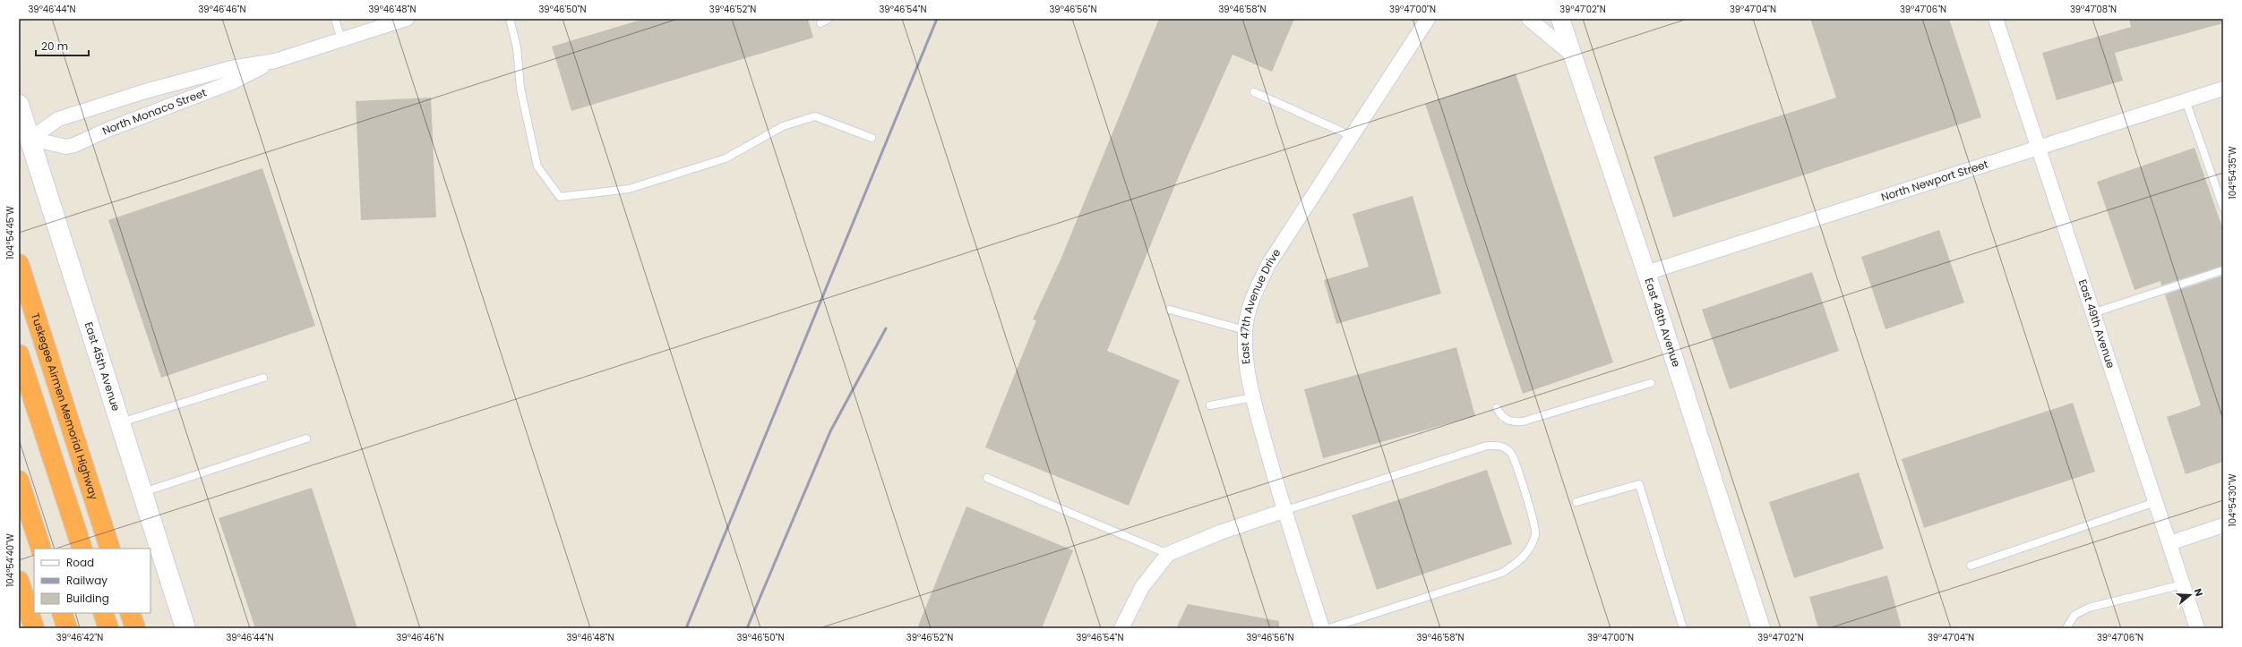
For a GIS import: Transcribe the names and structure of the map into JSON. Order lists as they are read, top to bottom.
{
  "streets": {
    "highway": ["Tuskegee Airmen Memorial Highway"],
    "main road": ["East 45th Avenue"],
    "street": [
      "North Monaco Street",
      "North Newport Street",
      "East 47th Avenue Drive",
      "East 48th Avenue",
      "East 49th Avenue"
    ]
  },
  "crossings": [
    ["North Monaco Street", "East 45th Avenue"],
    ["North Newport Street", "East 48th Avenue"],
    ["North Newport Street", "East 49th Avenue"]
  ],
  "legend": ["Road", "Railway", "Building"],
  "scale_bar": "20 m",
  "north": "right",
  "coordinates": [
    "39°46'44\"N",
    "39°46'46\"N",
    "39°46'48\"N",
    "39°46'50\"N",
    "39°46'52\"N",
    "39°46'54\"N",
    "39°46'56\"N",
    "39°46'58\"N",
    "39°47'00\"N",
    "39°47'02\"N",
    "39°47'04\"N",
    "39°47'06\"N",
    "39°47'08\"N",
    "104°54'35\"W",
    "104°54'45\"W",
    "104°54'30\"W",
    "104°54'40\"W",
    "39°46'42\"N"
  ]
}
